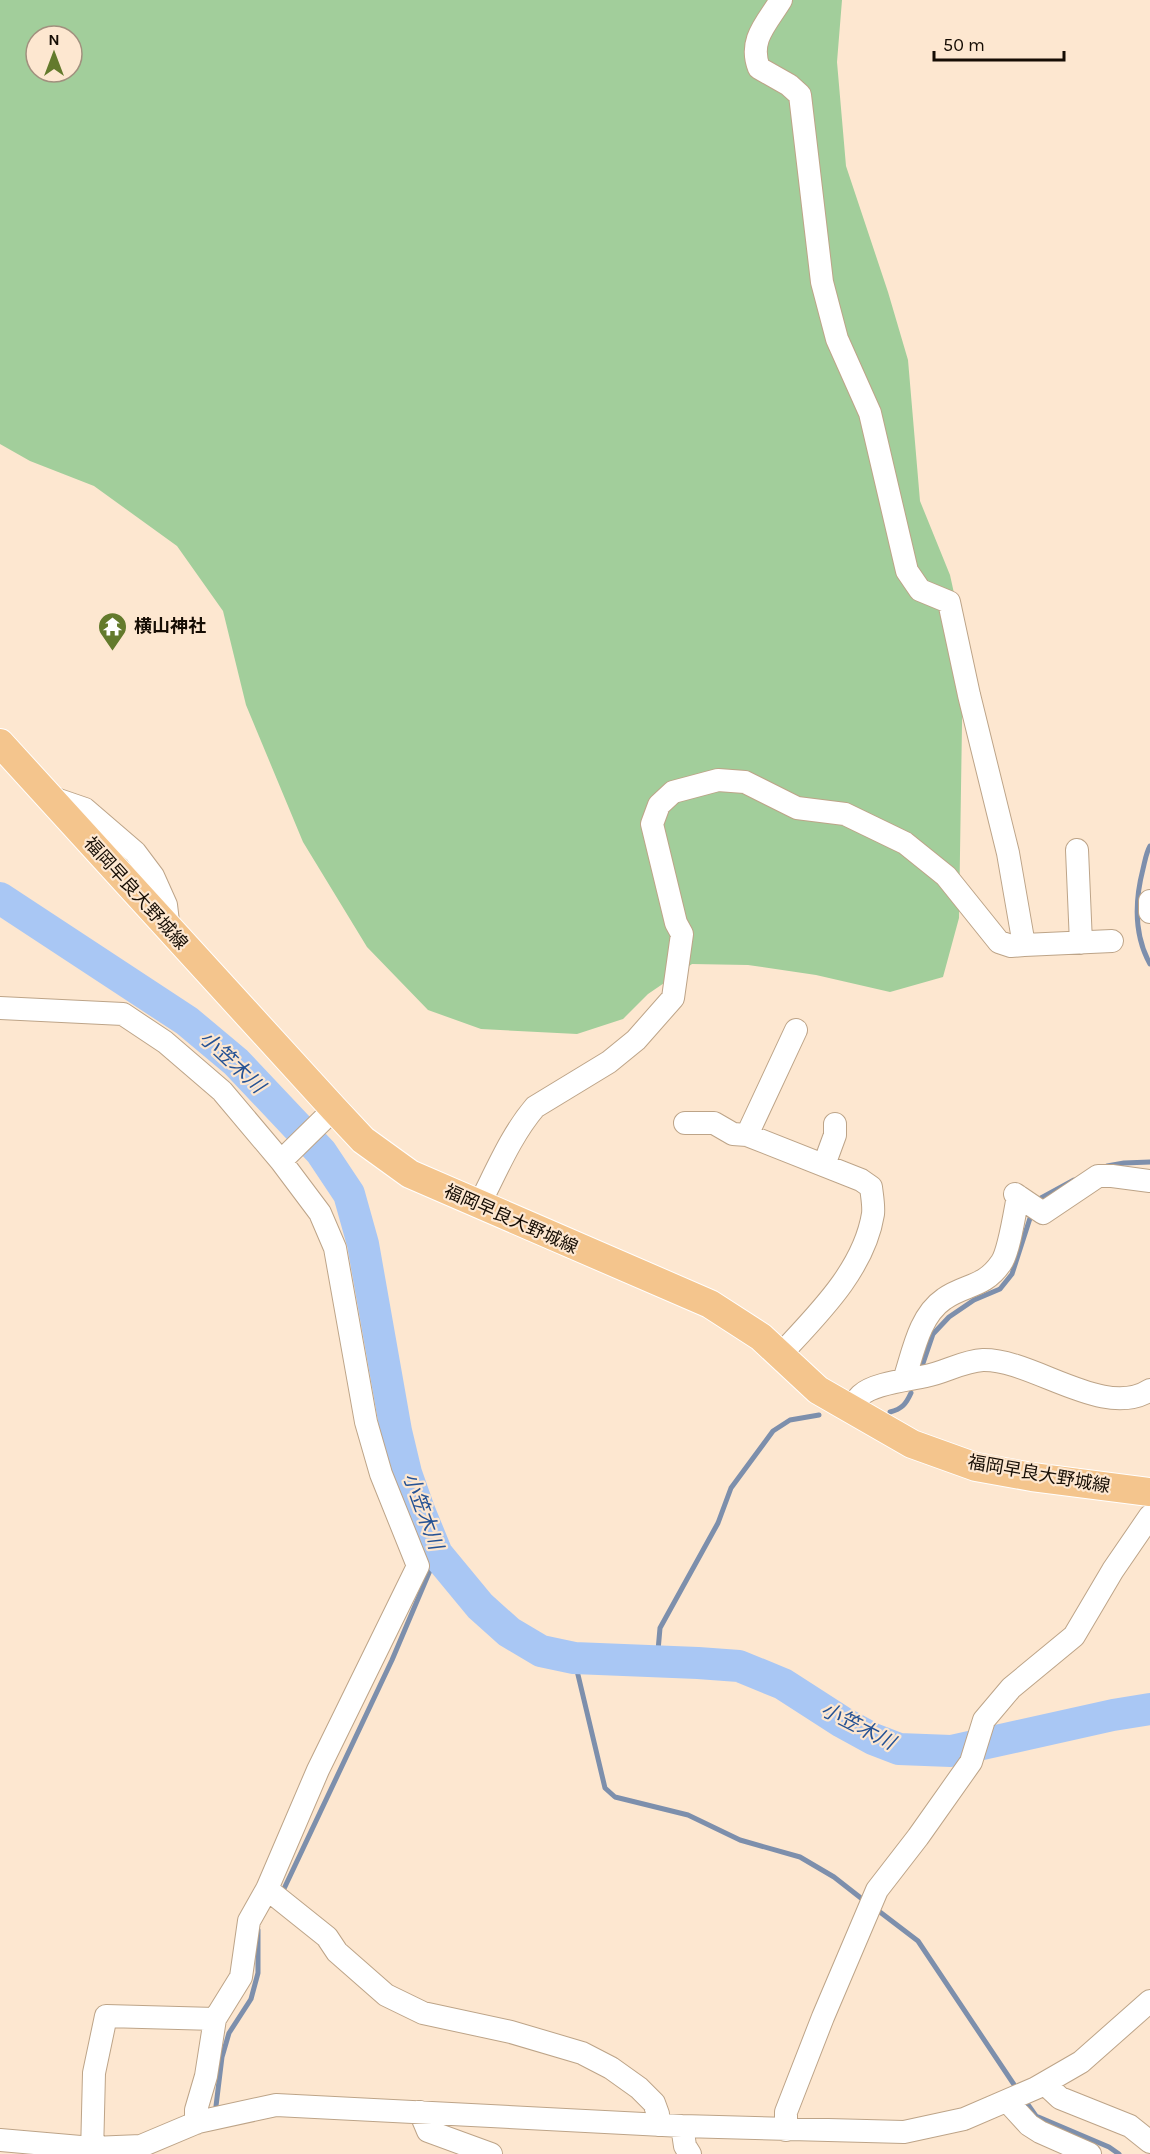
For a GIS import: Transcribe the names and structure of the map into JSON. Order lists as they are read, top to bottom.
{
  "streets": {
    "main road": ["福岡早良大野城線"]
  },
  "water": ["小笠木川"],
  "places": {
    "temple": ["横山神社"]
  },
  "scale_bar": "50 m",
  "north": "top"
}
